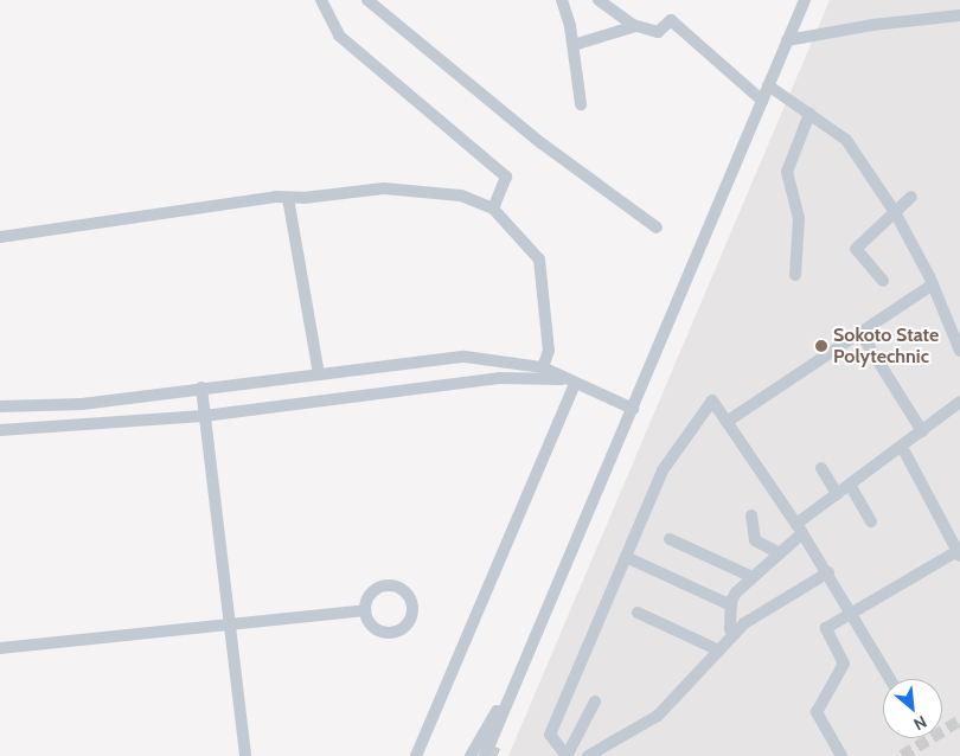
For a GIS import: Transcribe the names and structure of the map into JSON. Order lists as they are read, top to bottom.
{
  "places": ["Sokoto State Polytechnic"],
  "north": "bottom right"
}
